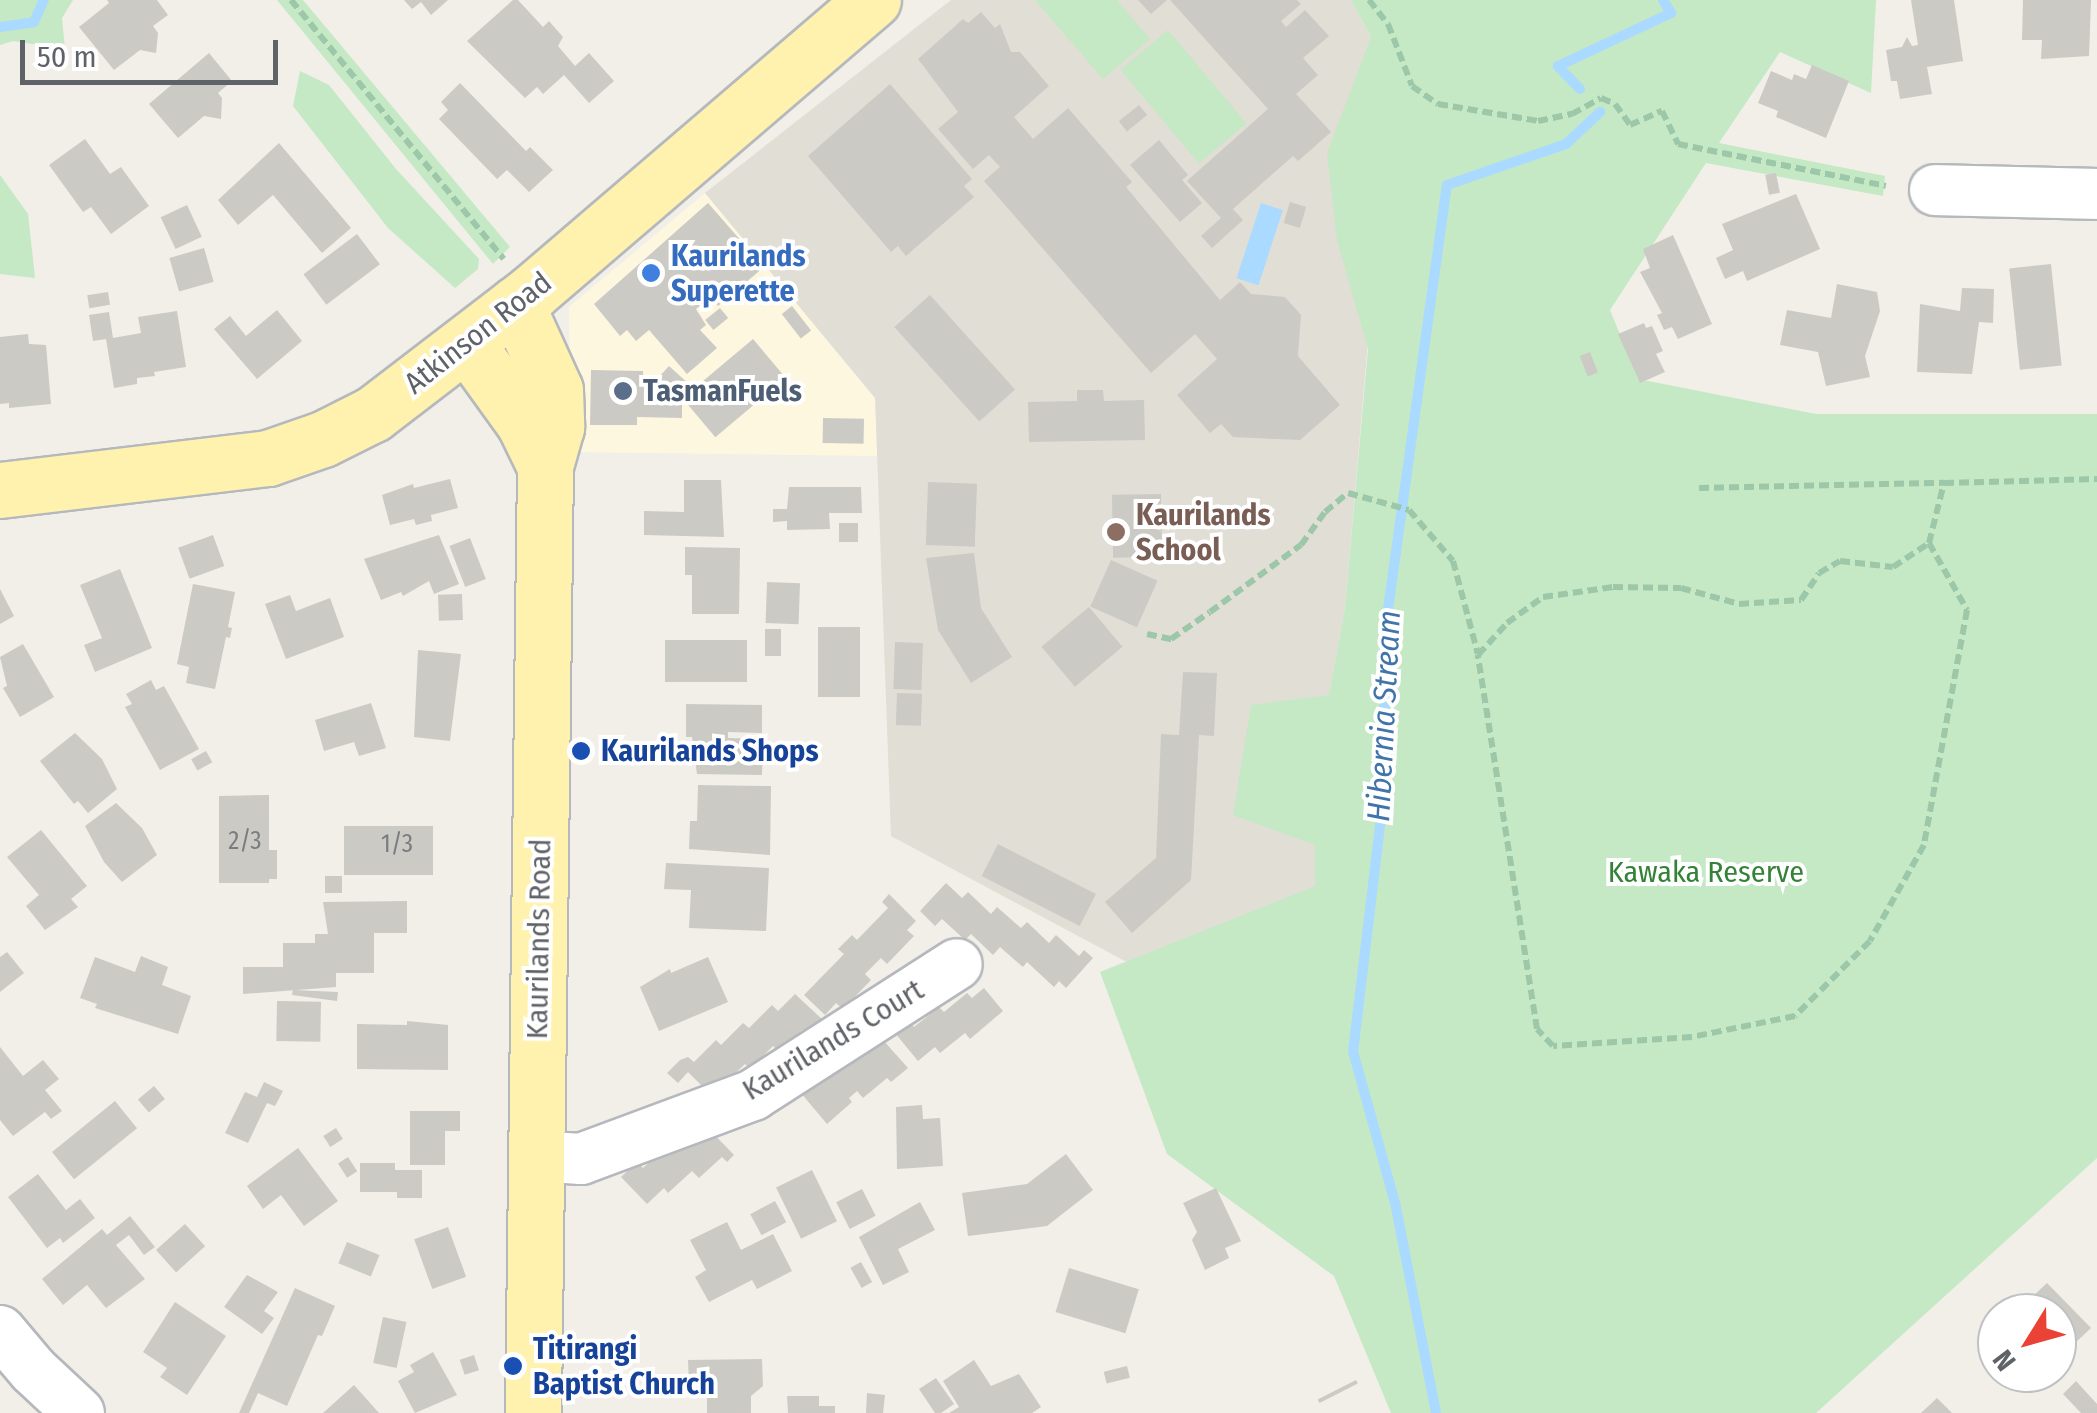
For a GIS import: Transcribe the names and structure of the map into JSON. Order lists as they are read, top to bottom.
{
  "streets": {
    "main road": ["Atkinson Road", "Kaurilands Road"],
    "street": ["Kaurilands Court"]
  },
  "crossings": [
    ["Atkinson Road", "Kaurilands Road"],
    ["Kaurilands Road", "Kaurilands Court"]
  ],
  "water": ["Hibernia Stream"],
  "parks": ["Kawaka Reserve"],
  "places": [
    "Kaurilands Superette",
    "TasmanFuels",
    "Kaurilands School",
    "Kaurilands Shops",
    "Titirangi Baptist Church"
  ],
  "house_numbers": ["2/3", "1/3"],
  "scale_bar": "50 m",
  "north": "bottom left"
}
